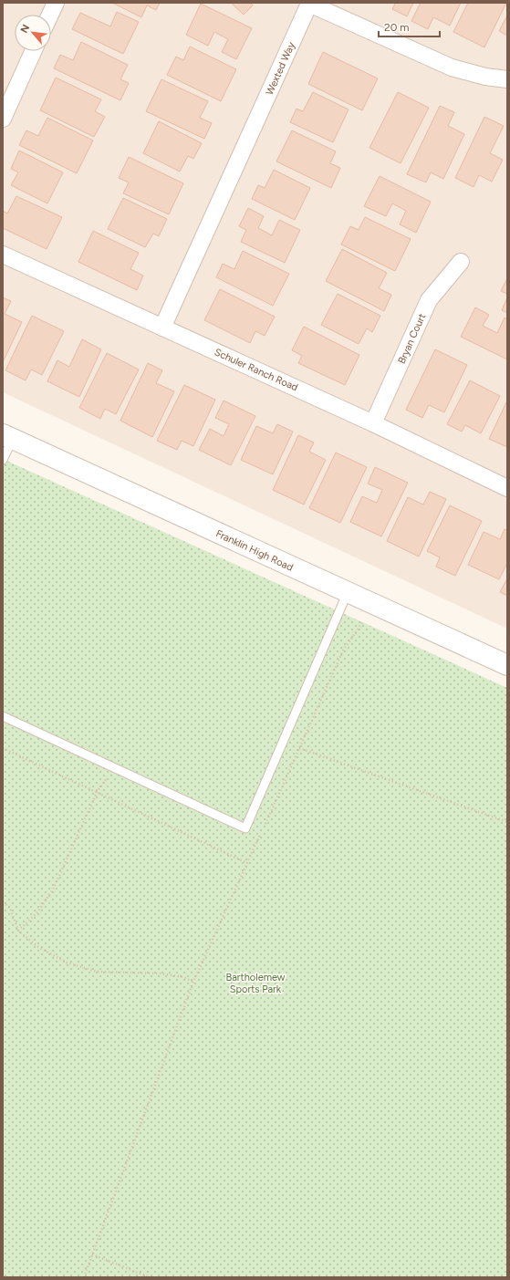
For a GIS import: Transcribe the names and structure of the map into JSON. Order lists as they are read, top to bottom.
{
  "streets": {
    "street": [
      "Wexted Way",
      "Bryan Court",
      "Schuler Ranch Road",
      "Franklin High Road"
    ]
  },
  "crossings": [
    ["Wexted Way", "Schuler Ranch Road"],
    ["Bryan Court", "Schuler Ranch Road"]
  ],
  "parks": ["Bartholemew Sports Park"],
  "scale_bar": "20 m",
  "north": "top left"
}
